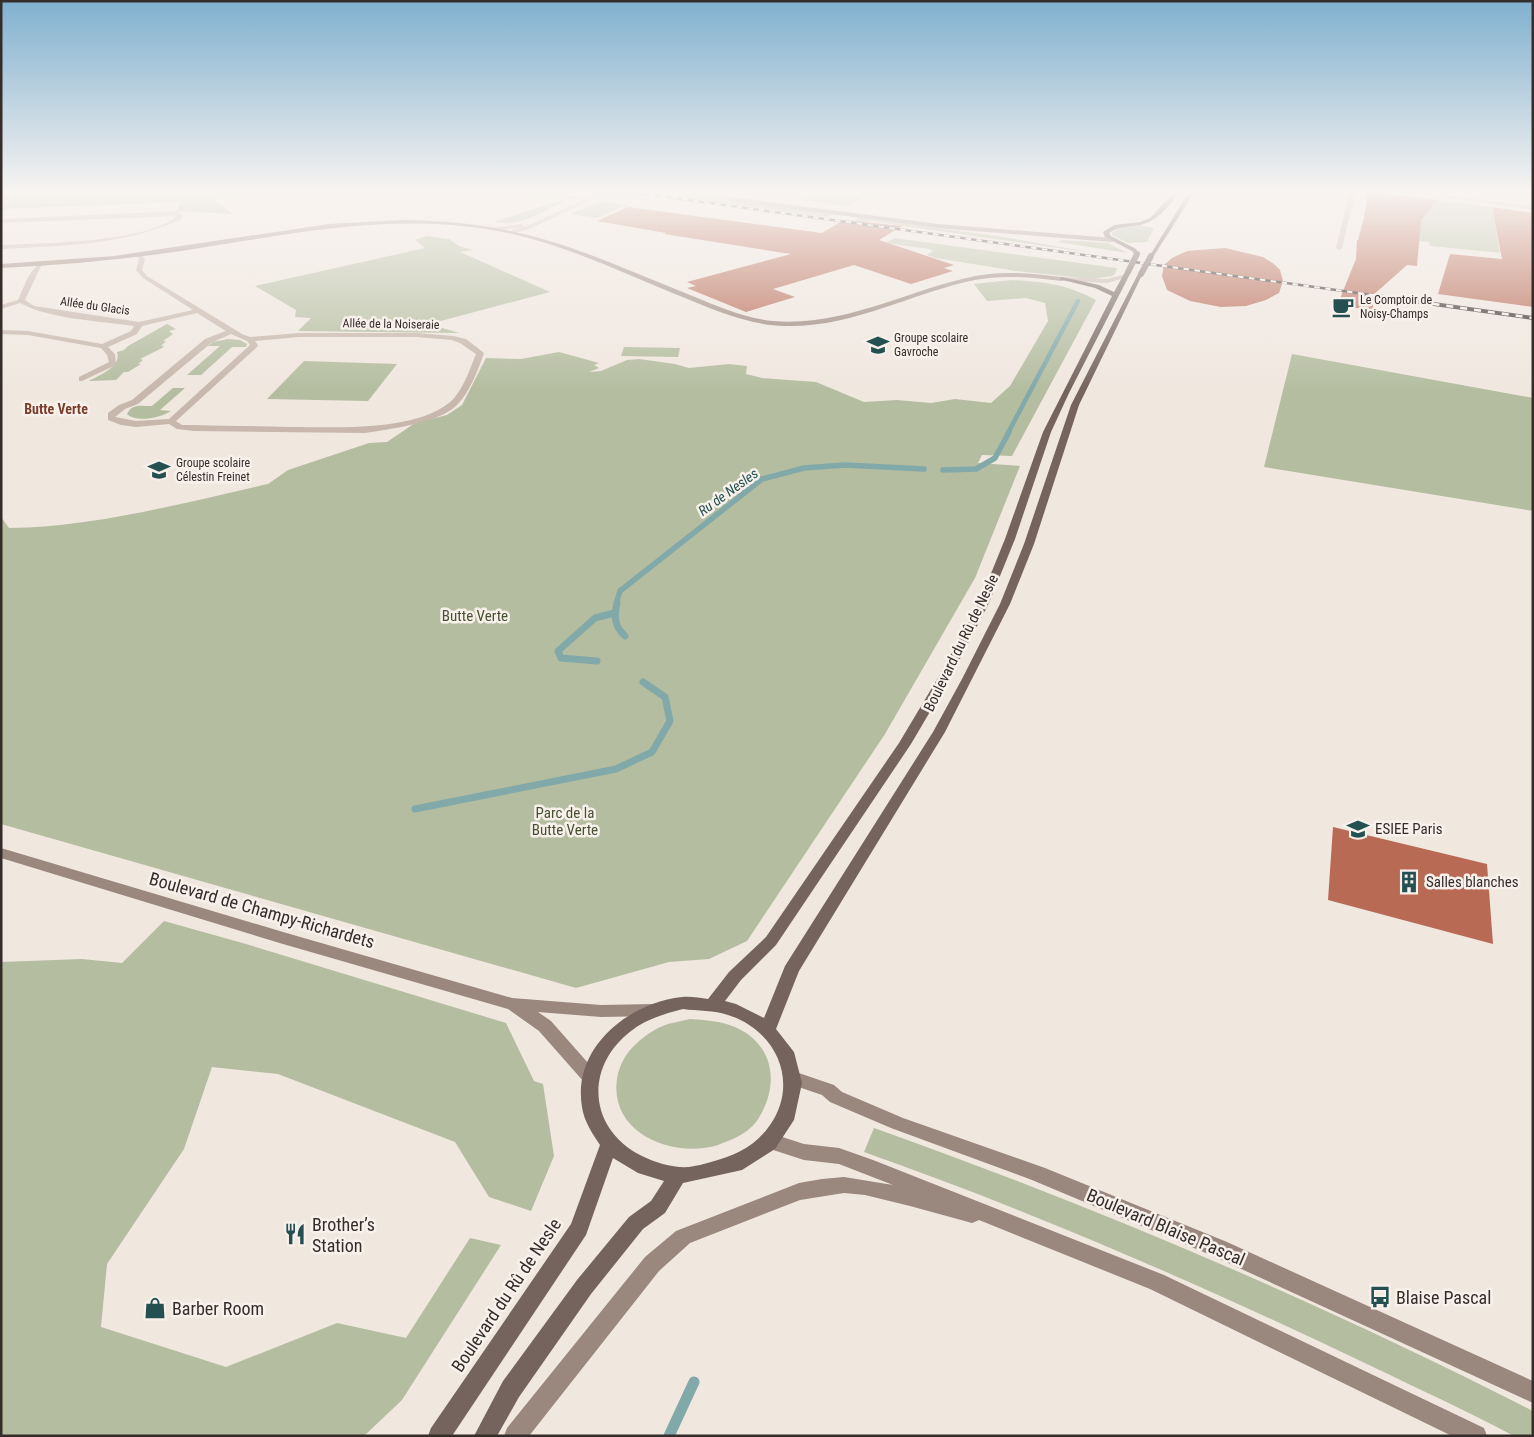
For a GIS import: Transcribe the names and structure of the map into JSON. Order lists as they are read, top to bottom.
{
  "streets": {
    "main road": ["Boulevard du Rû de Nesle"],
    "street": [
      "Allée du Glacis",
      "Allée de la Noiseraie",
      "Boulevard de Champy-Richardets",
      "Boulevard Blaise Pascal"
    ]
  },
  "districts": ["Butte Verte"],
  "water": ["Ru de Nesles"],
  "parks": ["Butte Verte", "Parc de la Butte Verte"],
  "places": {
    "cafe": ["Le Comptoir de Noisy-Champs"],
    "school or university": ["Groupe scolaire Gavroche", "Groupe scolaire Célestin Freinet", "ESIEE Paris"],
    "building": ["Salles blanches"],
    "restaurant": ["Brother’s Station"],
    "bus stop": ["Blaise Pascal"],
    "shop": ["Barber Room"]
  }
}
